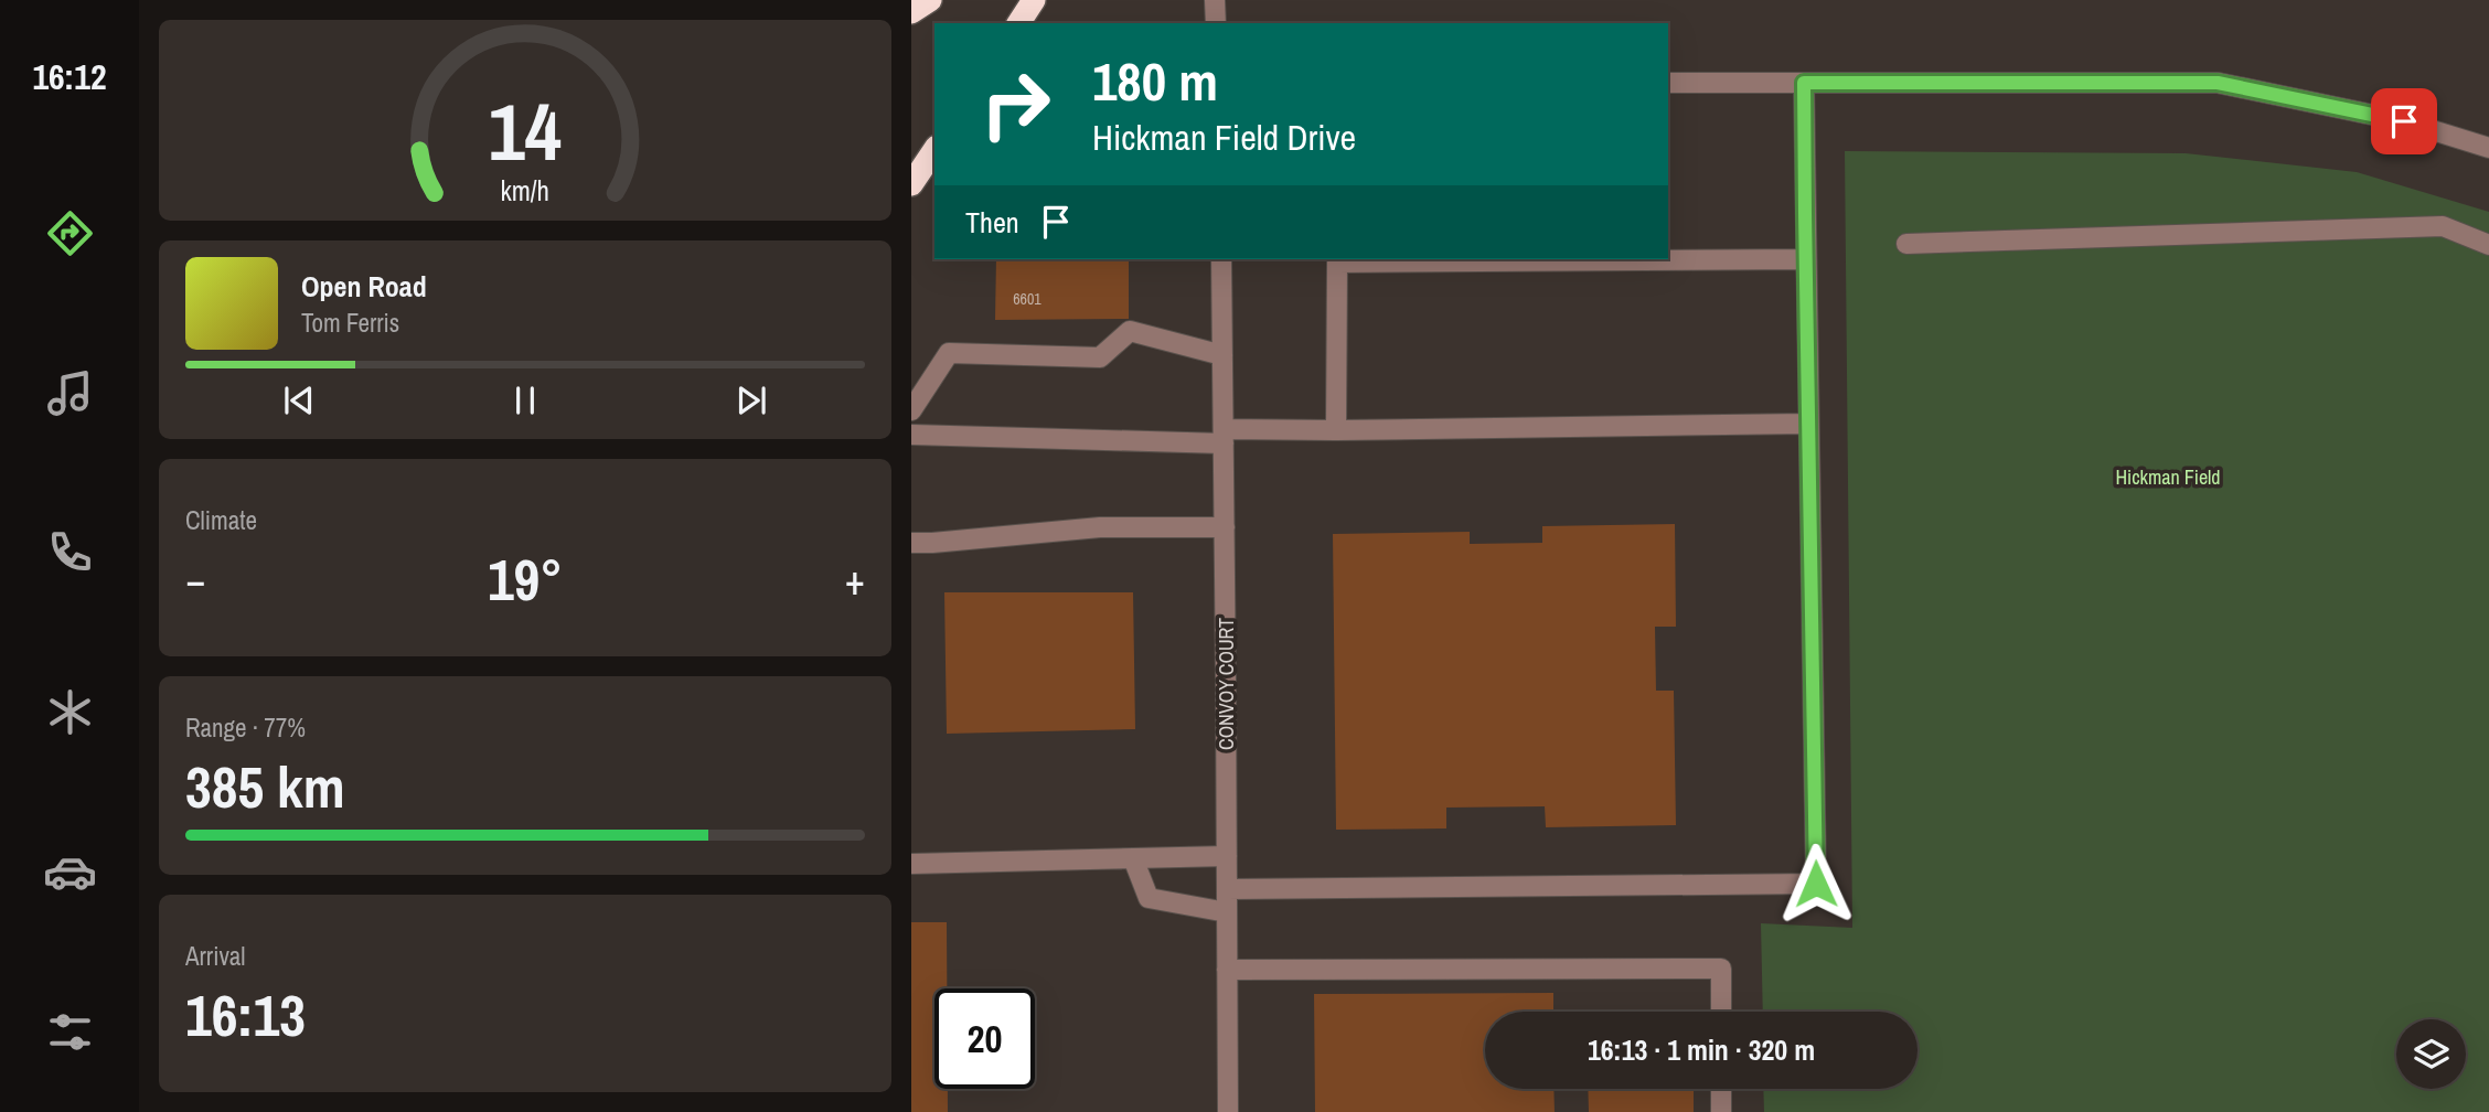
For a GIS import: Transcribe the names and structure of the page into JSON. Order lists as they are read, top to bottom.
{
  "streets": {
    "street": ["CONVOY COURT"]
  },
  "parks": ["Hickman Field"],
  "house_numbers": ["6601"],
  "page": {
    "tabs": "16:12",
    "turn": ["180 m", "Hickman Field Drive"],
    "then": "Then",
    "song": ["Open Road", "Tom Ferris"],
    "tile": [
      "Climate",
      ["Range · 77%", "385 km"],
      ["Arrival", "16:13"]
    ],
    "heat": ["−", "19°", "+"],
    "limit": "20",
    "trip": "16:13 · 1 min · 320 m",
    "gauge": ["14", "km/h"]
  }
}
